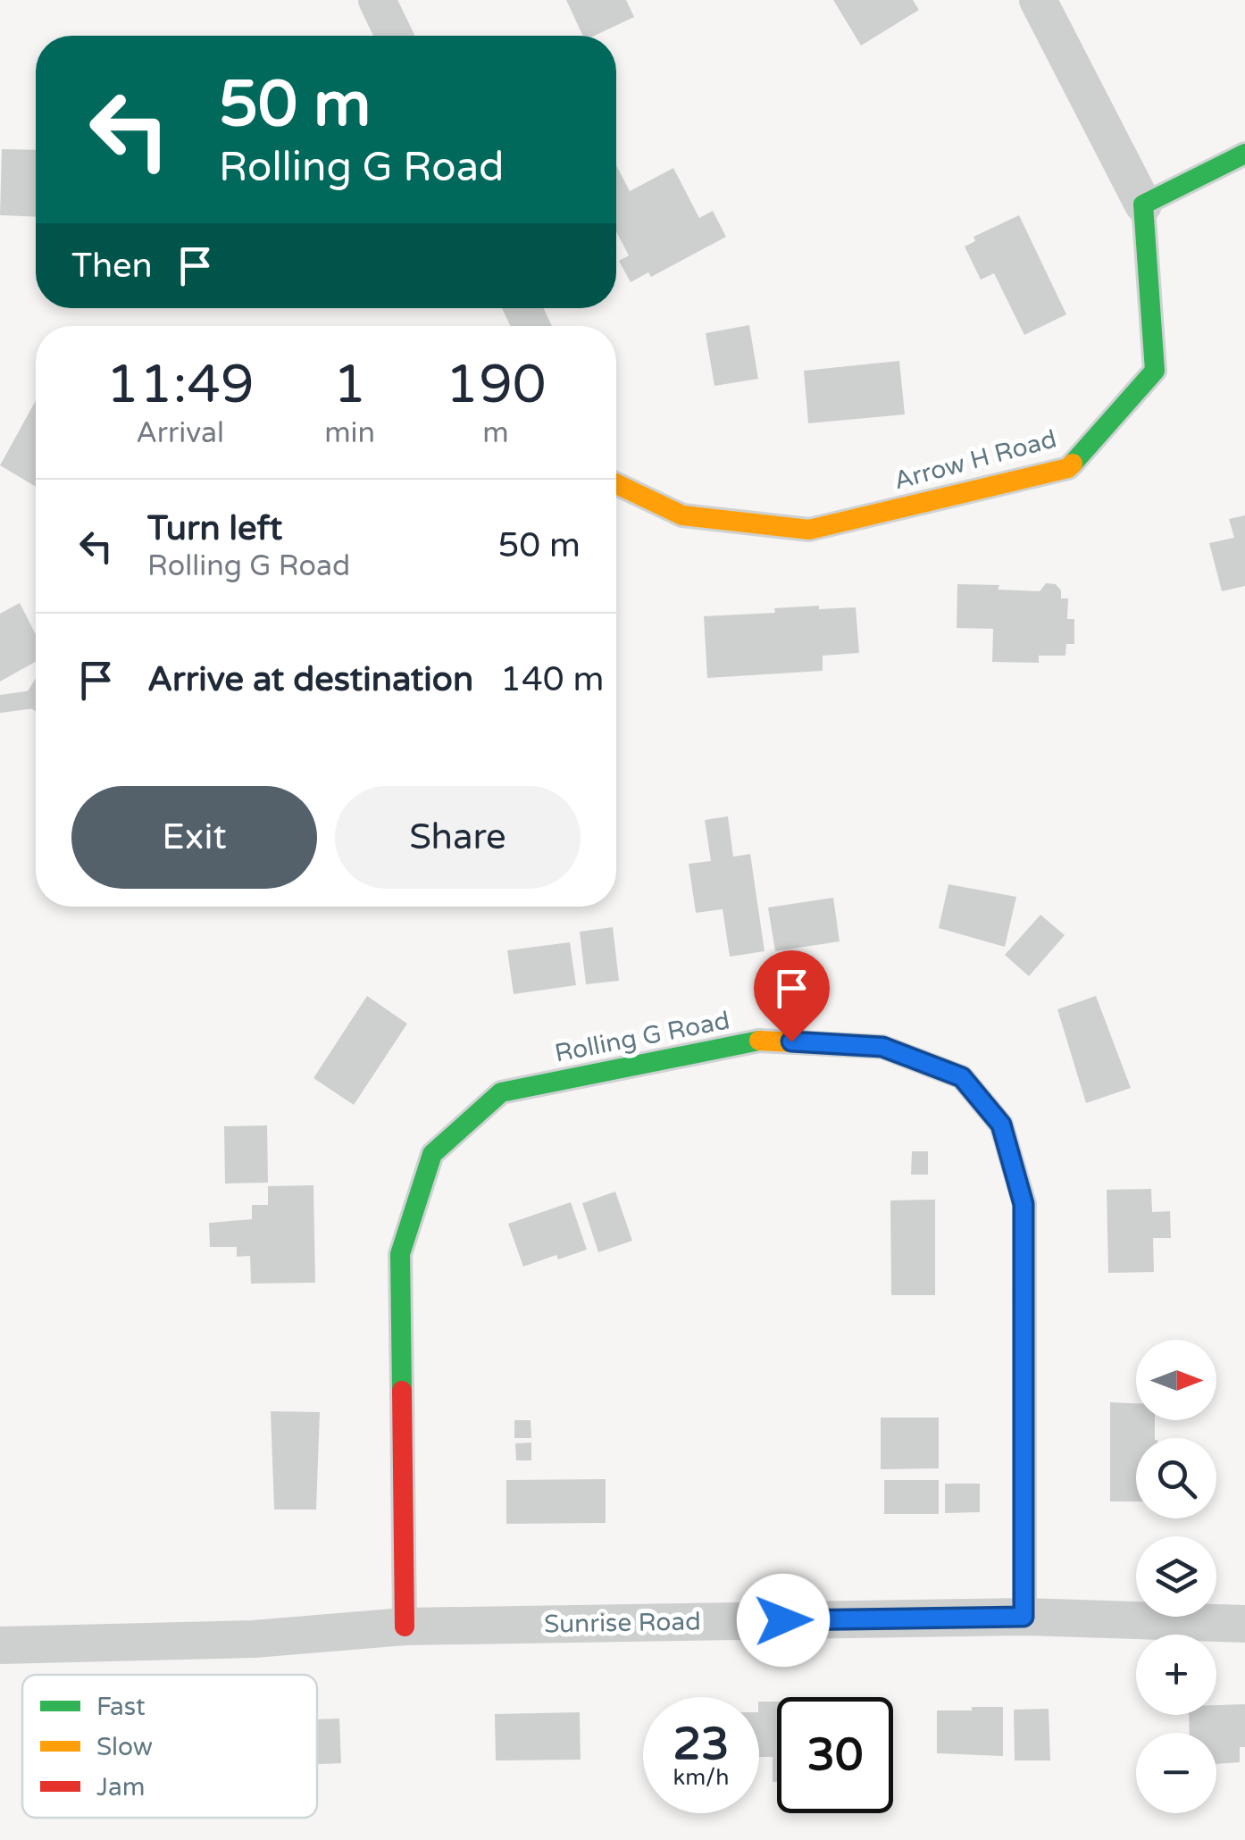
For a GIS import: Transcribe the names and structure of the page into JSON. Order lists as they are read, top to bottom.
{
  "streets": {
    "street": ["Arrow H Road", "Rolling G Road", "Sunrise Road"]
  },
  "crossings": [
    ["Rolling G Road", "Sunrise Road"]
  ],
  "legend": ["Fast", "Slow", "Jam"],
  "north": "right",
  "page": {
    "turn": ["50 m", "Rolling G Road"],
    "then": "Then",
    "eta": [
      "11:49",
      "Arrival",
      "1",
      "min",
      "190",
      "m"
    ],
    "list": [
      {
        "name": "Turn left",
        "note": "Rolling G Road",
        "value": "50 m"
      },
      {
        "name": "Arrive at destination",
        "value": "140 m"
      }
    ],
    "buttons": ["Exit", "Share"],
    "map_buttons": ["+", "−"],
    "speed": "23 km/h",
    "limit": "30"
  }
}
